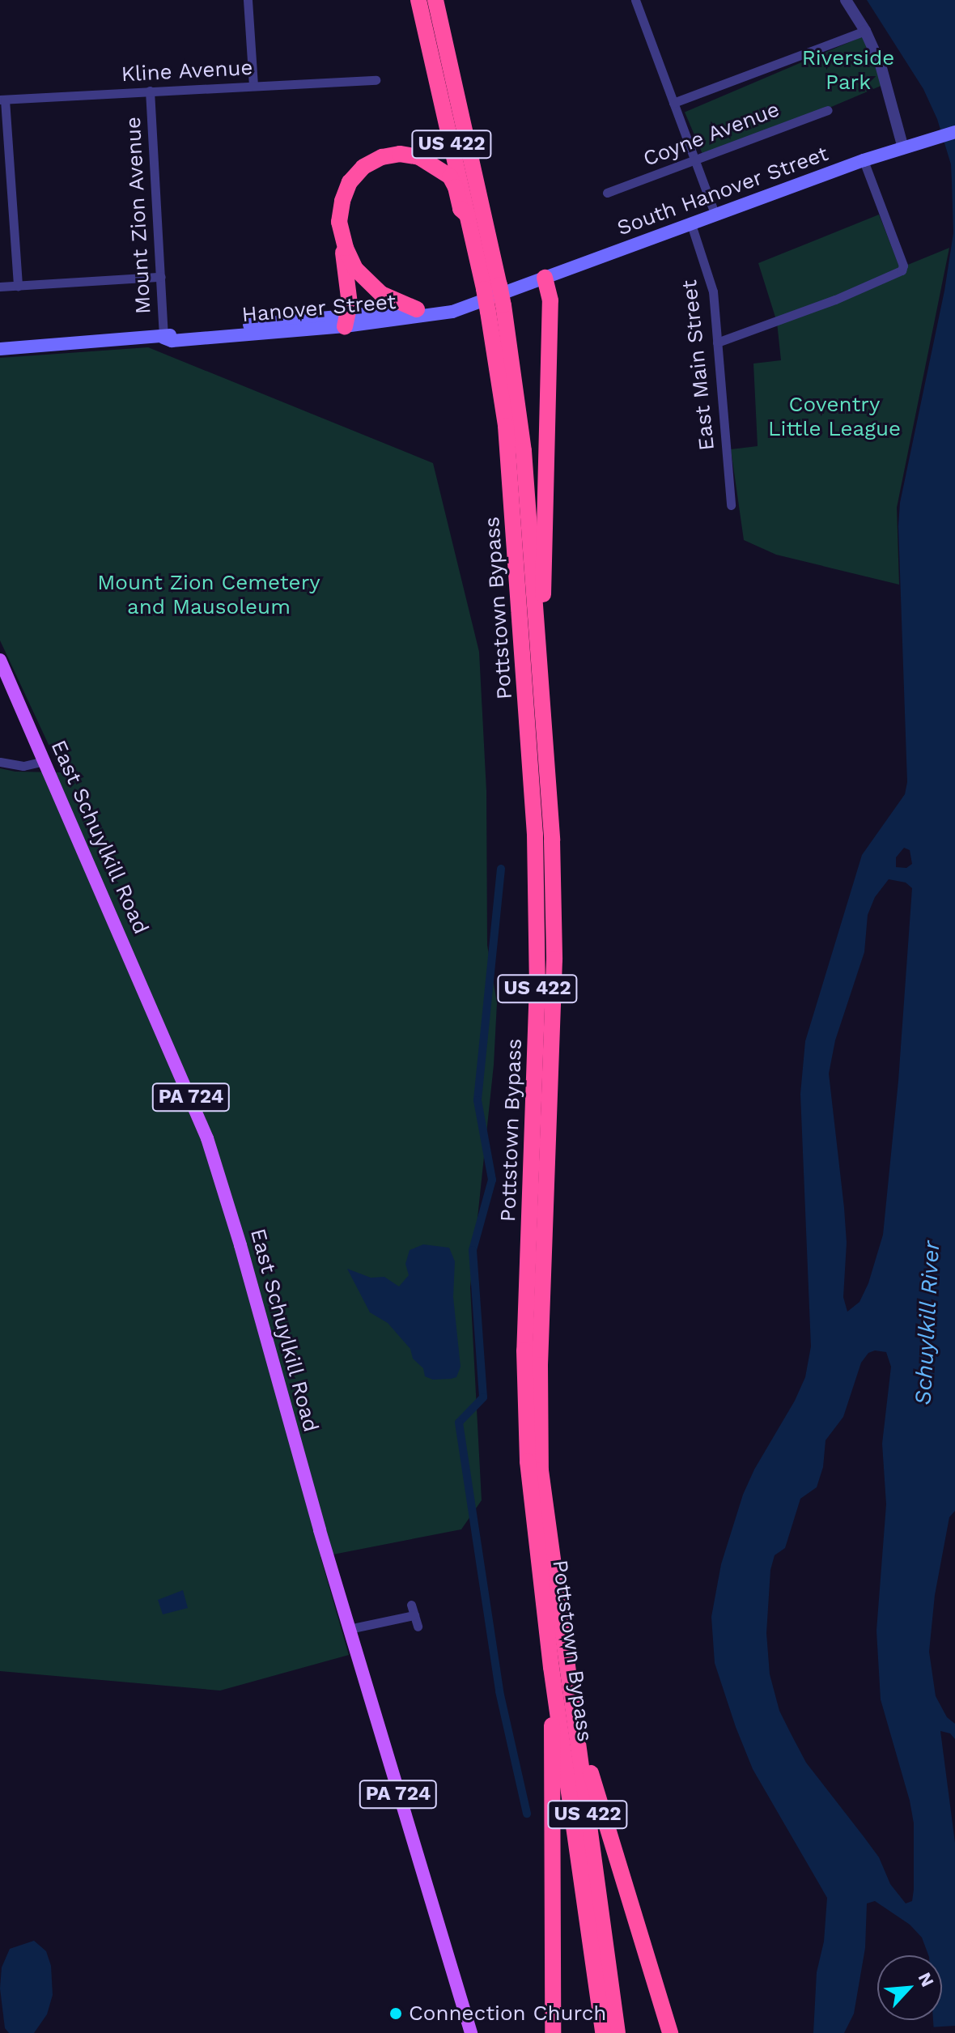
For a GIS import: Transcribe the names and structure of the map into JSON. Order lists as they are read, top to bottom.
{
  "streets": {
    "highway": ["US 422", "Pottstown Bypass"],
    "main road": [
      "South Hanover Street",
      "Hanover Street",
      "East Schuylkill Road",
      "PA 724"
    ],
    "street": [
      "Kline Avenue",
      "Coyne Avenue",
      "Mount Zion Avenue",
      "East Main Street"
    ]
  },
  "crossings": [
    ["Kline Avenue", "Mount Zion Avenue"],
    ["South Hanover Street", "Hanover Street"],
    ["South Hanover Street", "East Main Street"],
    ["Mount Zion Avenue", "Hanover Street"],
    ["Hanover Street", "Pottstown Bypass"]
  ],
  "water": ["Schuylkill River"],
  "parks": ["Riverside Park", "Coventry Little League", "Mount Zion Cemetery and Mausoleum"],
  "places": ["Connection Church"],
  "north": "top right"
}
